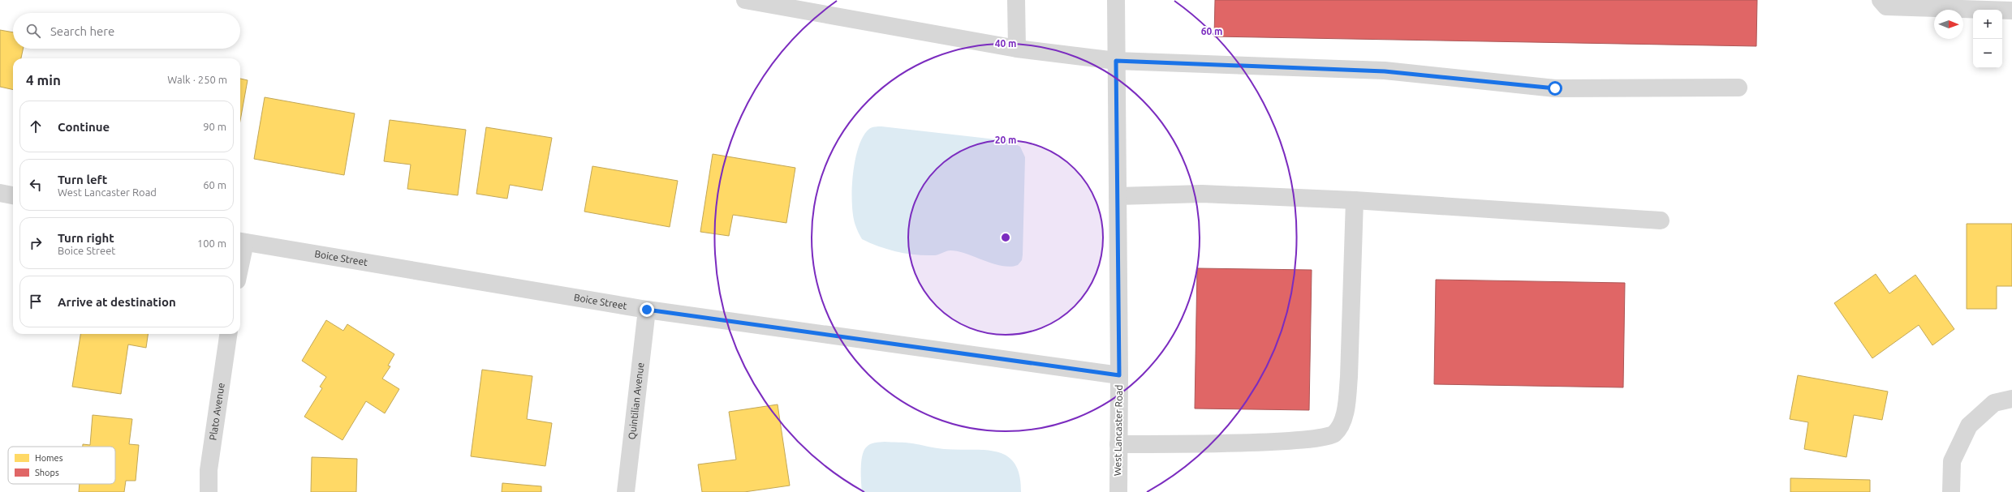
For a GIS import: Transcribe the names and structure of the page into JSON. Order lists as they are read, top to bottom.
{
  "streets": {
    "street": [
      "Boice Street",
      "Quintilian Avenue",
      "Plato Avenue",
      "West Lancaster Road"
    ]
  },
  "crossings": [
    ["Boice Street", "Quintilian Avenue"],
    ["Boice Street", "West Lancaster Road"]
  ],
  "legend": ["Homes", "Shops"],
  "north": "right",
  "page": {
    "map_buttons": ["+", "−"],
    "search": "Search here",
    "heading": ["4 min", "Walk · 250 m"],
    "list": [
      ["Continue", "90 m"],
      ["Turn left", "West Lancaster Road", "60 m"],
      ["Turn right", "Boice Street", "100 m"],
      "Arrive at destination"
    ]
  },
  "rings": ["60 m", "40 m", "20 m"]
}
